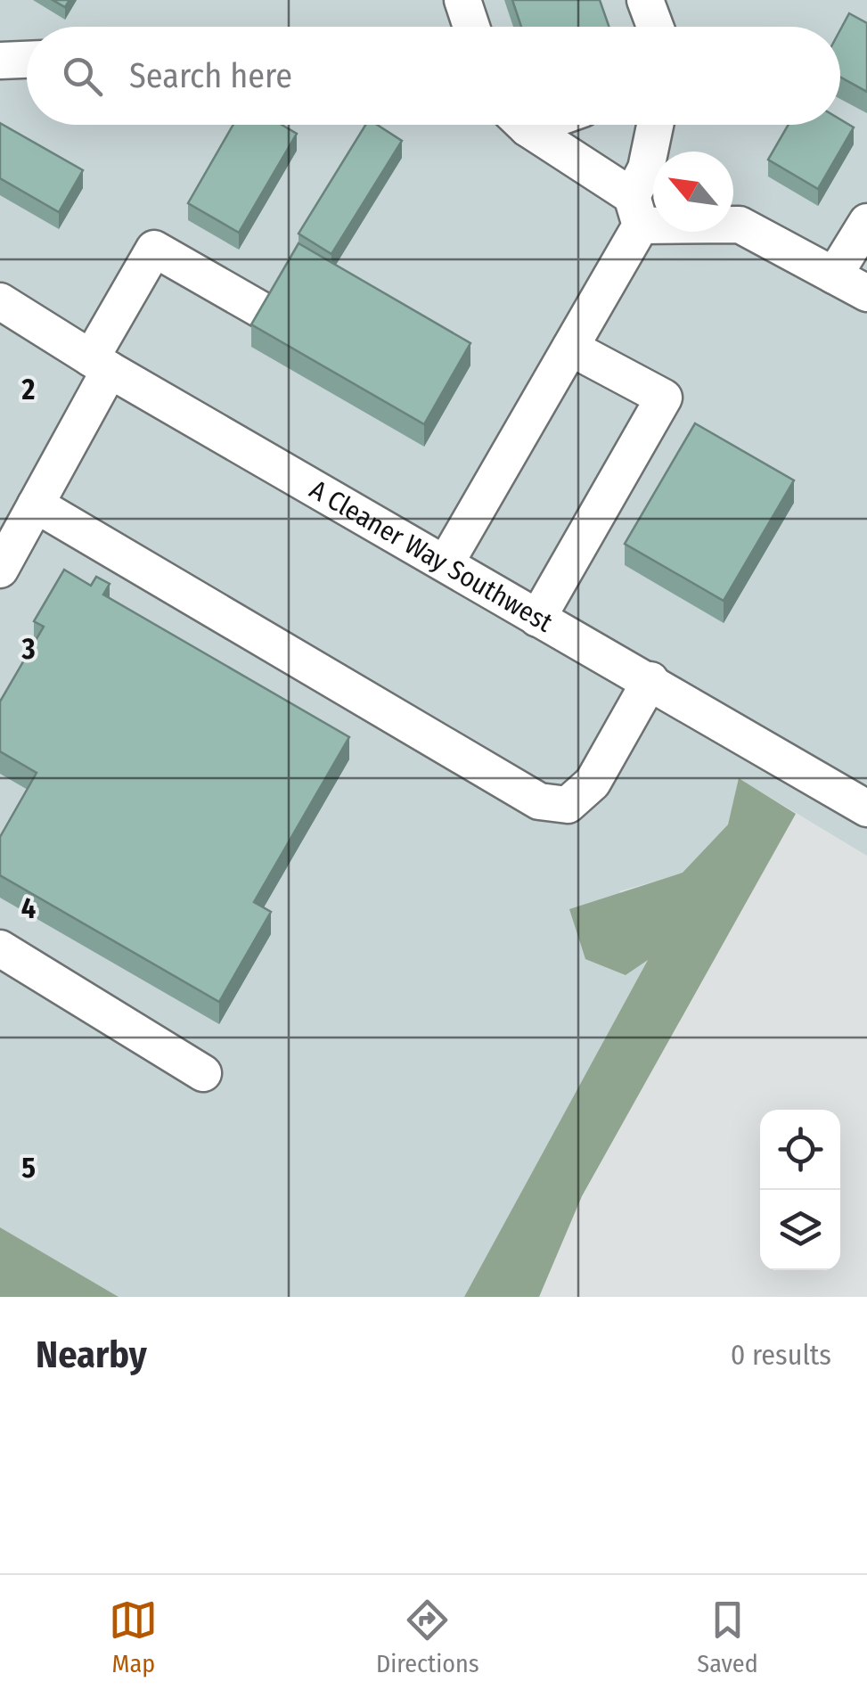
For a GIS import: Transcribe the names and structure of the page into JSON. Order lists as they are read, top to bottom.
{
  "streets": {
    "street": ["A Cleaner Way Southwest"]
  },
  "north": "top left",
  "page": {
    "search": "Search here",
    "heading": ["Nearby", "0 results"],
    "nav": ["Map", "Directions", "Saved"]
  },
  "grid": {
    "rows": [
      "2",
      "3",
      "4",
      "5"
    ]
  }
}
